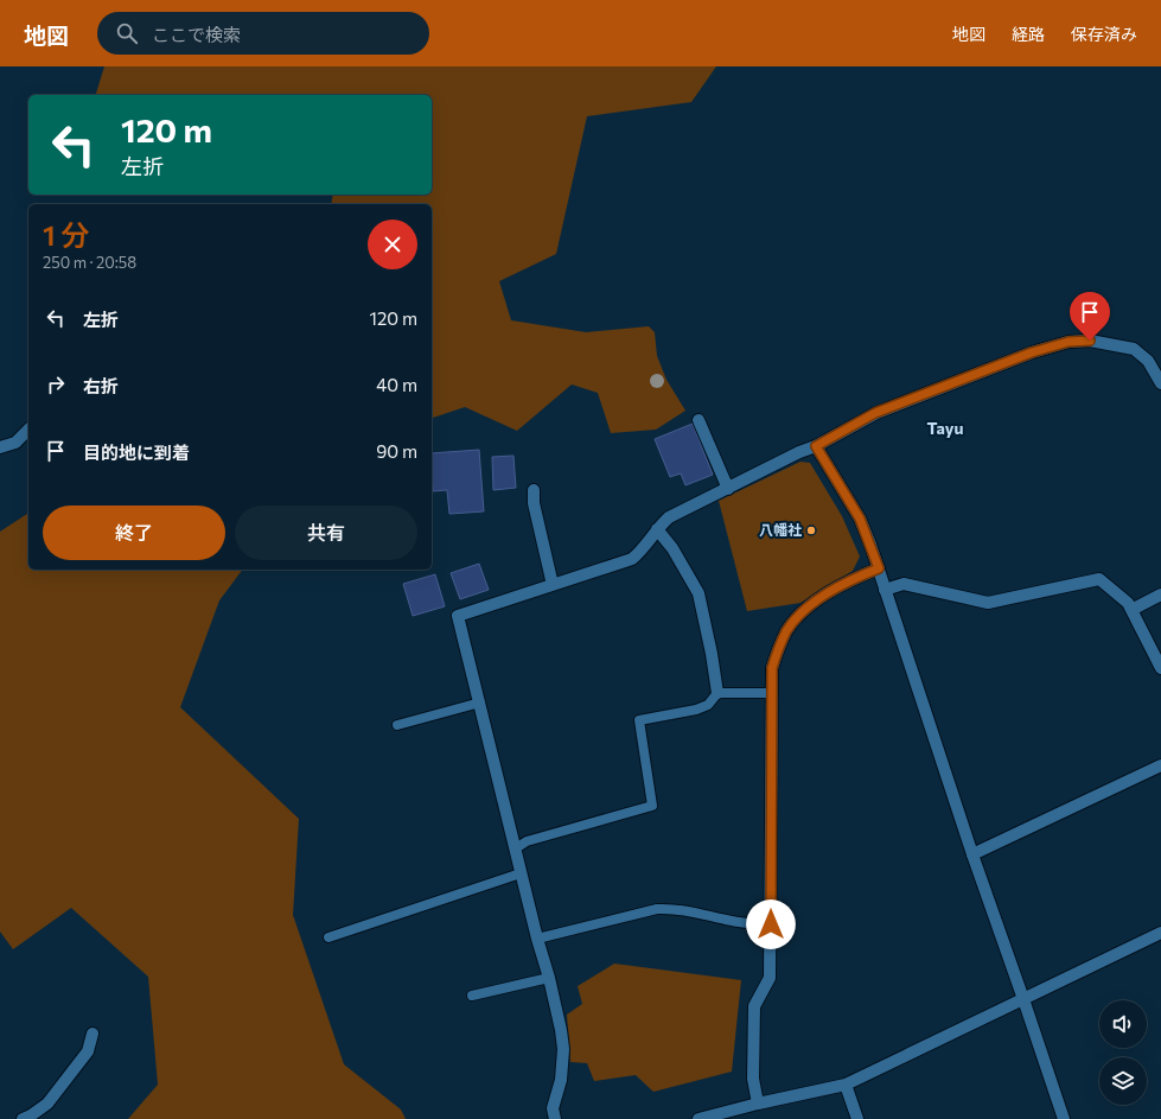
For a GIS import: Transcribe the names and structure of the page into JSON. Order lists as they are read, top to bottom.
{
  "districts": ["Tayu"],
  "places": ["八幡社"],
  "page": {
    "header": "地図",
    "search": "ここで検索",
    "nav": ["地図", "経路", "保存済み"],
    "turn": ["120 m", "左折"],
    "heading": ["1 分", "250 m · 20:58"],
    "list": [
      {
        "name": "左折",
        "value": "120 m"
      },
      {
        "name": "右折",
        "value": "40 m"
      },
      {
        "name": "目的地に到着",
        "value": "90 m"
      }
    ],
    "buttons": ["終了", "共有"]
  }
}
